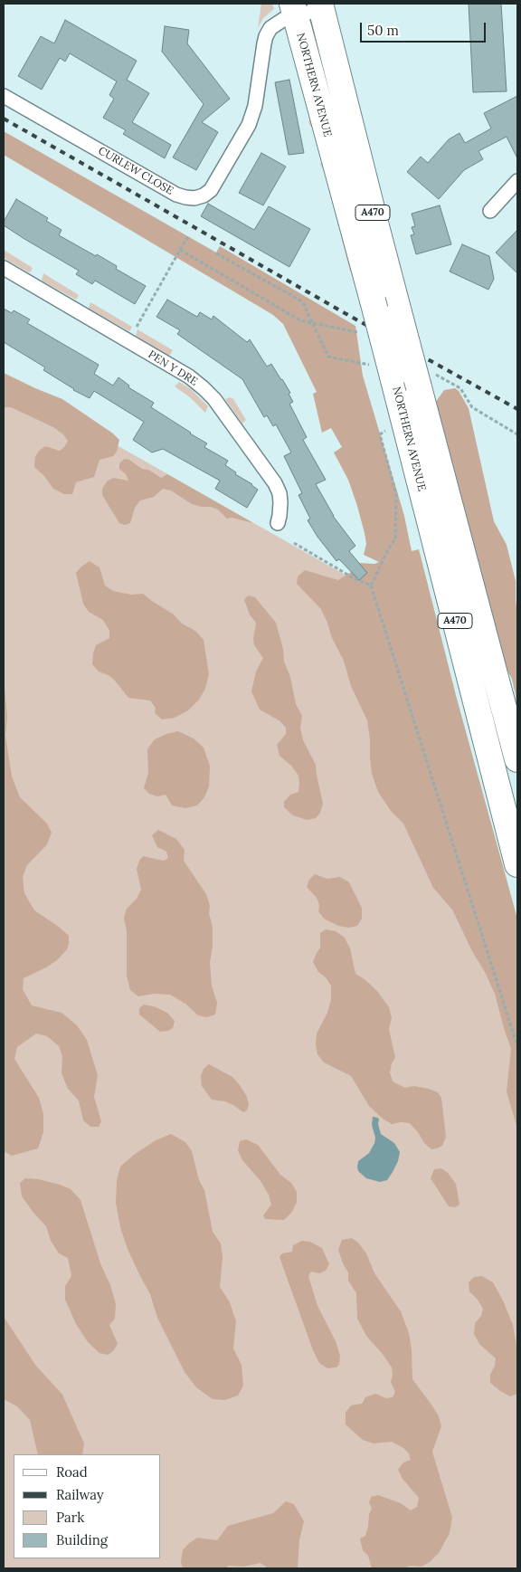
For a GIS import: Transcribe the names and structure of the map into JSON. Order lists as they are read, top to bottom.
{
  "streets": {
    "highway": ["NORTHERN AVENUE", "A470"],
    "street": ["CURLEW CLOSE", "PEN Y DRE"]
  },
  "crossings": [
    ["NORTHERN AVENUE", "CURLEW CLOSE"]
  ],
  "legend": [
    "Road",
    "Railway",
    "Park",
    "Building"
  ],
  "scale_bar": "50 m"
}
